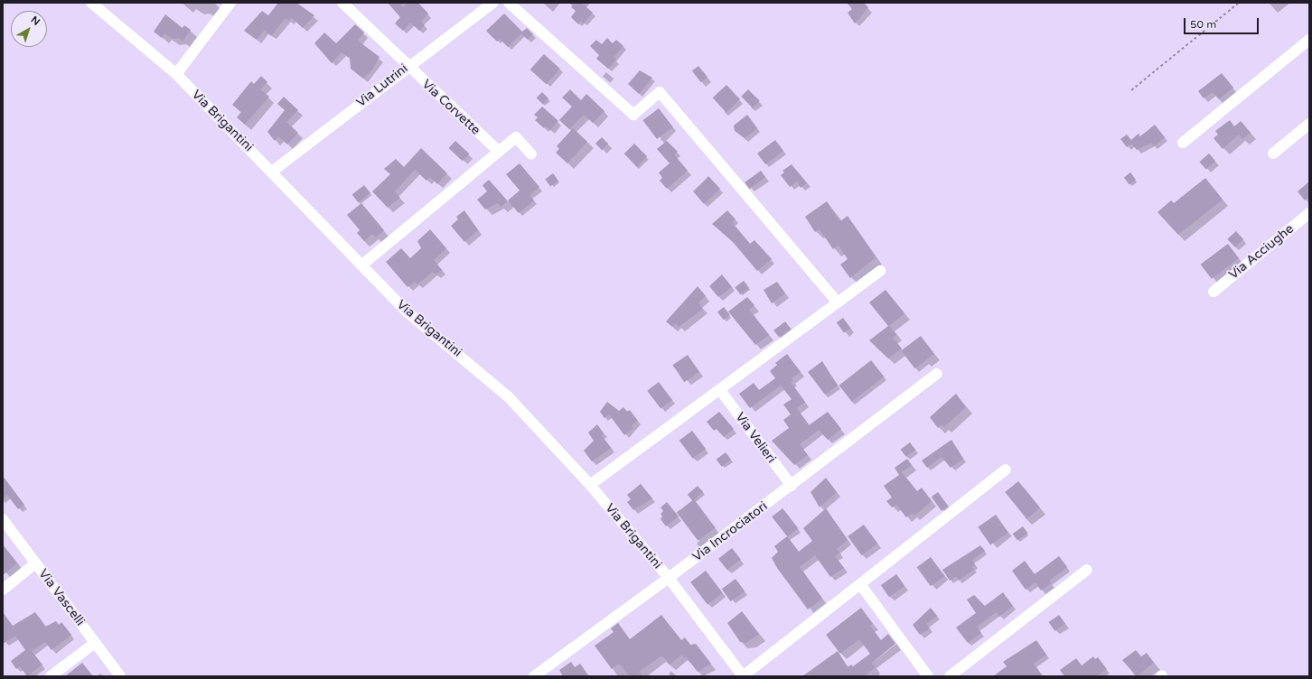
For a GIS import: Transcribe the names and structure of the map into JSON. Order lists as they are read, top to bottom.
{
  "streets": {
    "street": [
      "Via Lutrini",
      "Via Corvette",
      "Via Brigantini",
      "Via Acciughe",
      "Via Velieri",
      "Via Incrociatori",
      "Via Vascelli"
    ]
  },
  "crossings": [
    ["Via Lutrini", "Via Corvette"],
    ["Via Lutrini", "Via Brigantini"],
    ["Via Brigantini", "Via Incrociatori"],
    ["Via Velieri", "Via Incrociatori"]
  ],
  "scale_bar": "50 m",
  "north": "top right"
}
